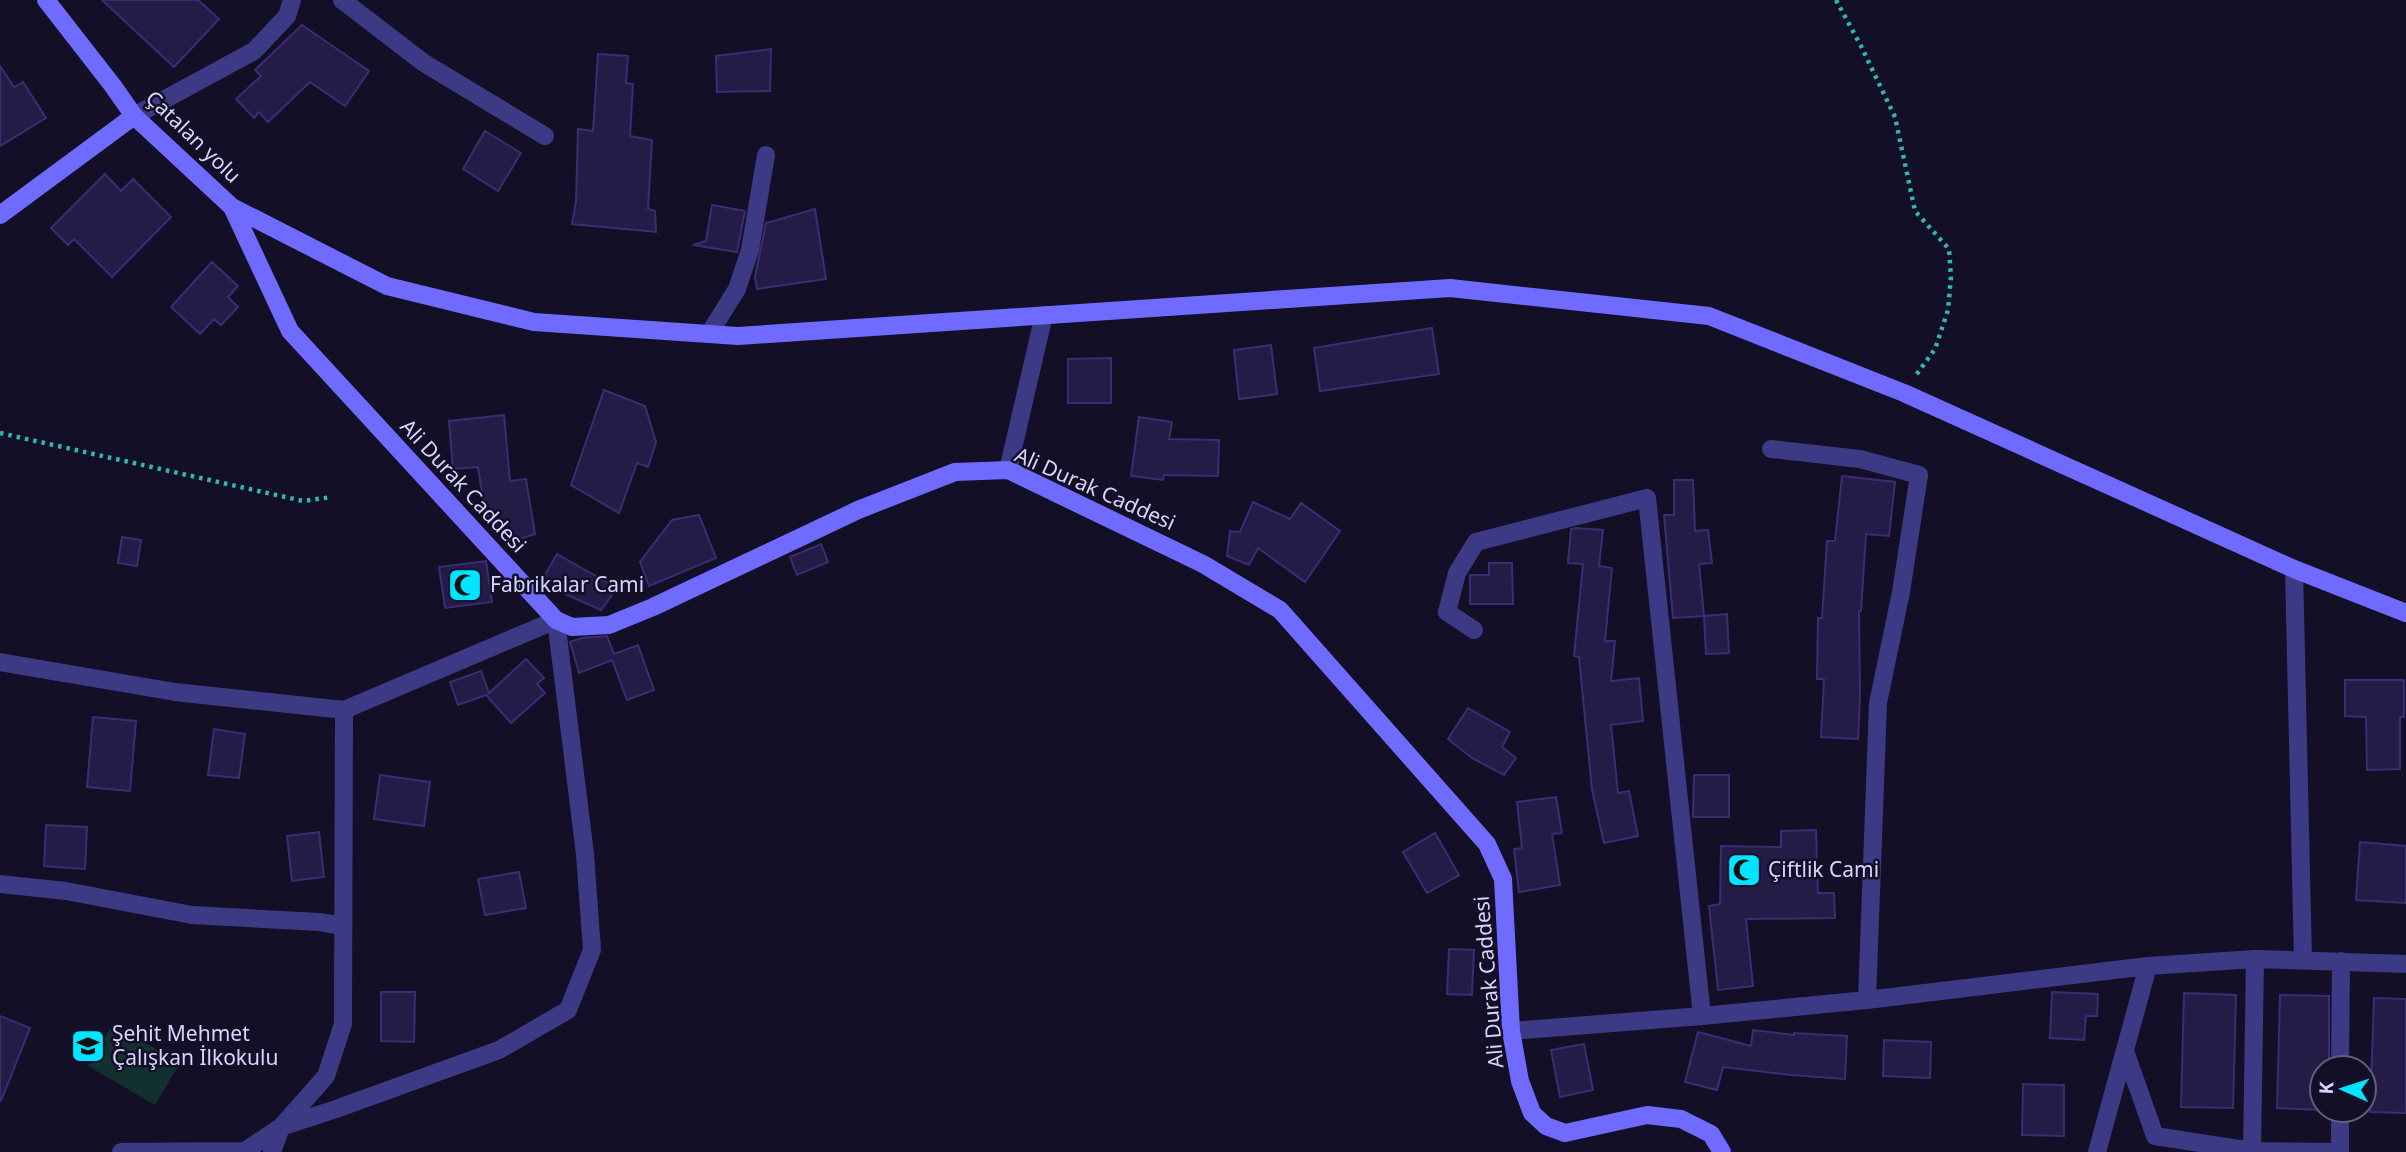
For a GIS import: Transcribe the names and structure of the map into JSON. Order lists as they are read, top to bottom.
{
  "streets": {
    "street": ["Çatalan yolu", "Ali Durak Caddesi"]
  },
  "crossings": [
    ["Çatalan yolu", "Ali Durak Caddesi"]
  ],
  "places": {
    "mosque": ["Fabrikalar Cami", "Çiftlik Cami"],
    "school or university": ["Şehit Mehmet Çalışkan İlkokulu"]
  },
  "north": "left"
}
